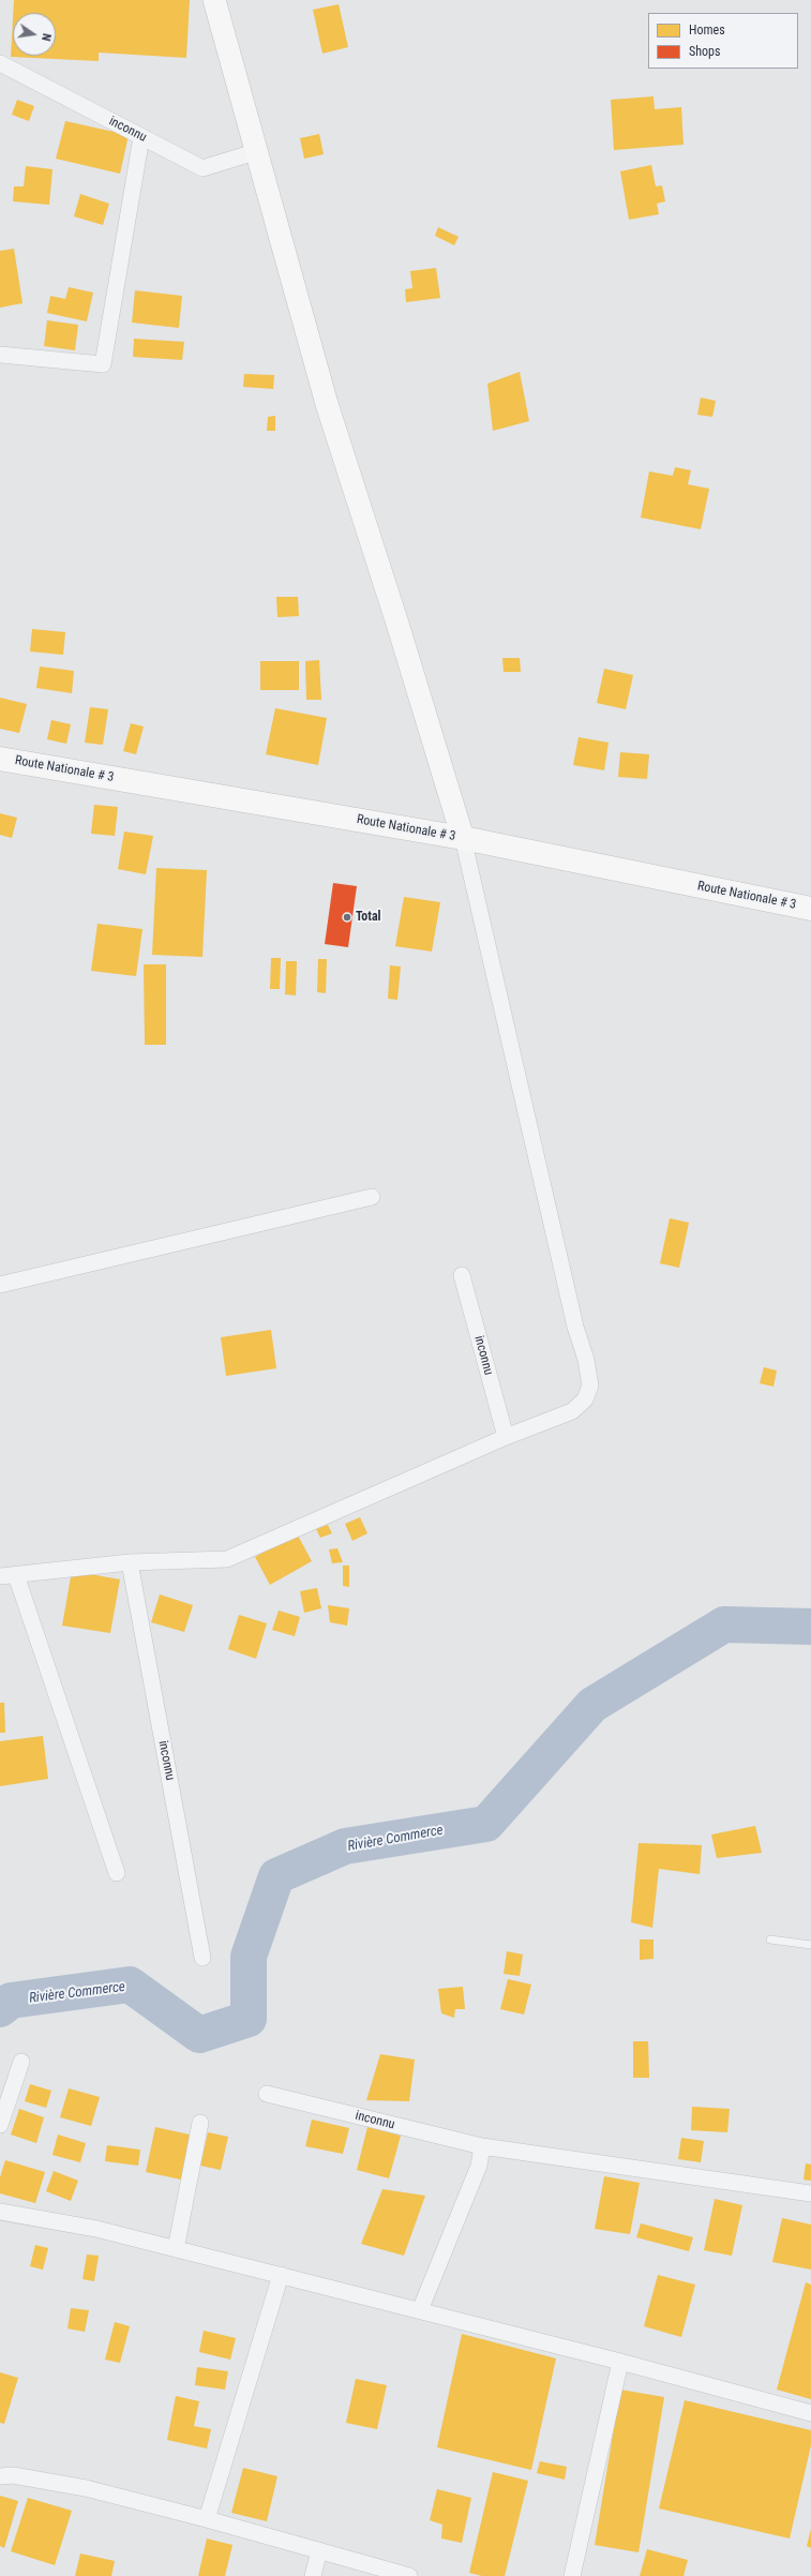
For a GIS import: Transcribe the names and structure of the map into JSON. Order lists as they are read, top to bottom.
{
  "streets": {
    "main road": ["Route Nationale # 3"],
    "street": ["inconnu"]
  },
  "water": ["Rivière Commerce"],
  "places": ["Total"],
  "legend": ["Homes", "Shops"],
  "north": "right"
}
